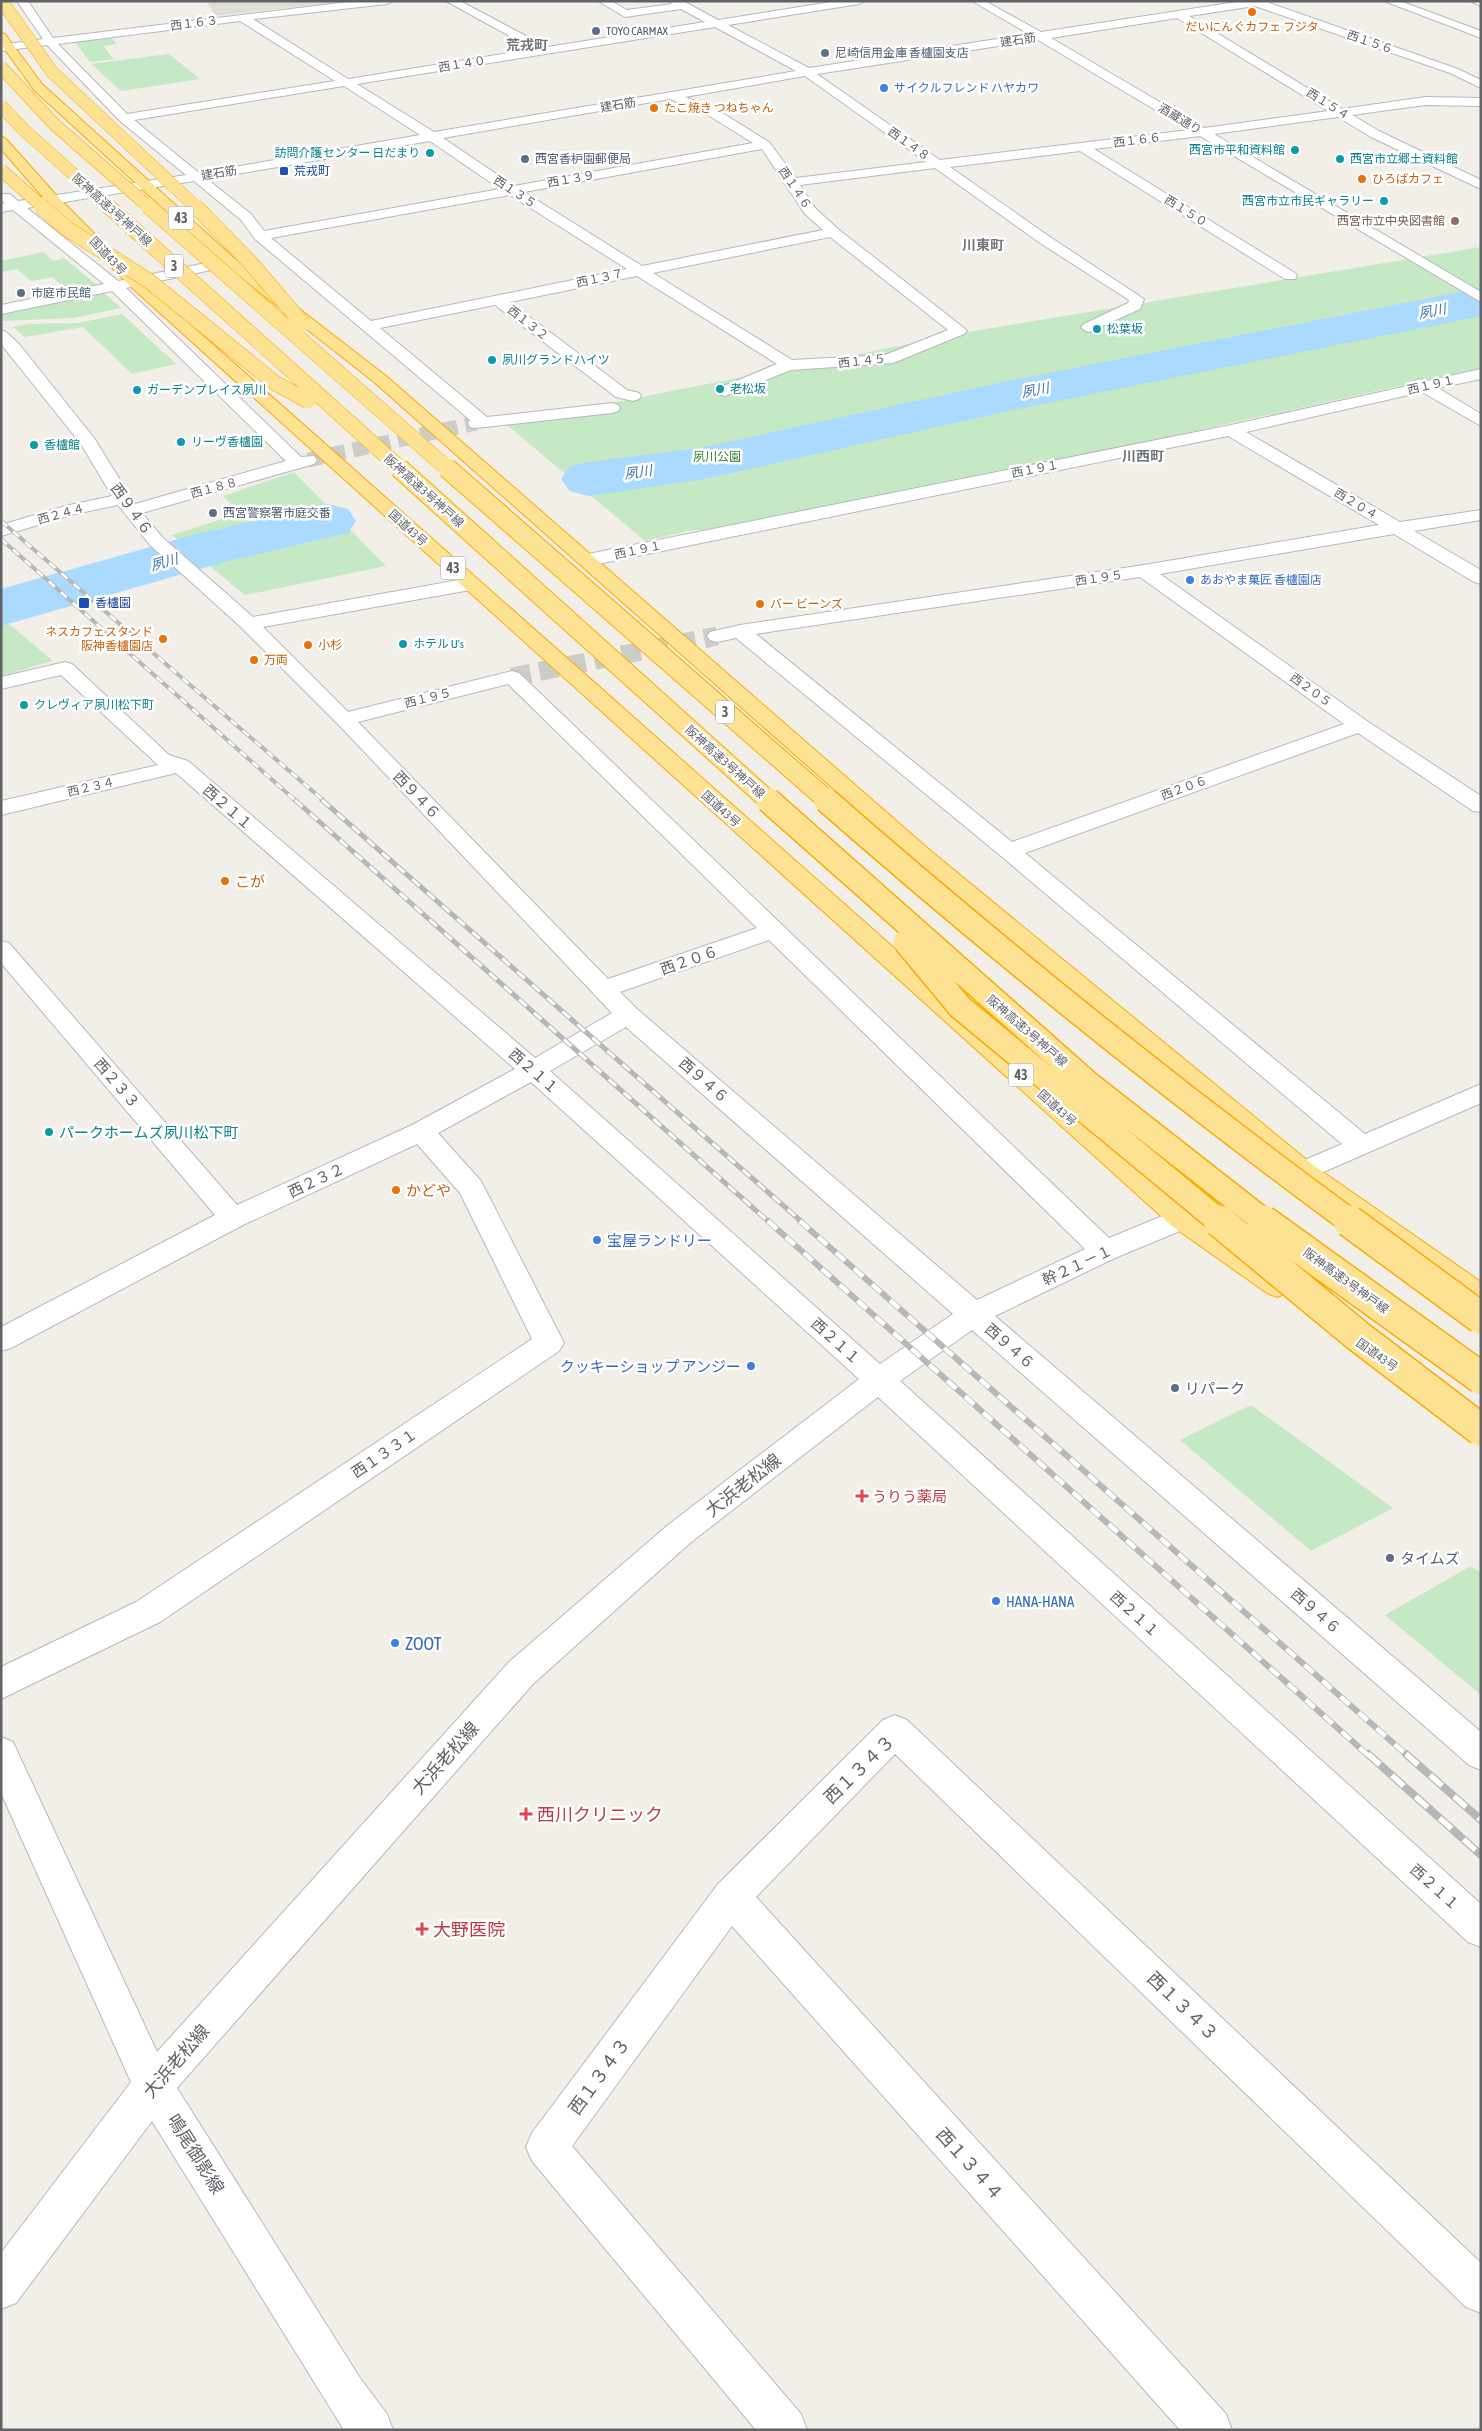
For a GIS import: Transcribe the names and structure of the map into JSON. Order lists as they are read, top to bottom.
{
  "streets": {
    "highway": [
      "阪神高速3号神戸線",
      "43",
      "国道43号",
      "3"
    ],
    "street": [
      "西１６３",
      "建石筋",
      "西１５６",
      "西１４０",
      "西１５４",
      "酒蔵通り",
      "西１６６",
      "西１４８",
      "西１３９",
      "西１４６",
      "西１３５",
      "西１５０",
      "西１３７",
      "西１３２",
      "西１４５",
      "西１９１",
      "西１８８",
      "西２０４",
      "西９４６",
      "西２４４",
      "西１９５",
      "西２０５",
      "西２３４",
      "西２０６",
      "西２１１",
      "西２３３",
      "西２３２",
      "幹２１－１",
      "西１３３１",
      "大浜老松線",
      "西１３４３",
      "鳴尾御影線",
      "西１３４４"
    ]
  },
  "crossings": [
    ["西１６３", "西１３５"],
    ["西１６３", "43"],
    ["建石筋", "西１５６"],
    ["建石筋", "西１５４"],
    ["建石筋", "酒蔵通り"],
    ["建石筋", "西１４８"],
    ["建石筋", "西１４６"],
    ["建石筋", "西１３５"],
    ["建石筋", "43"],
    ["建石筋", "国道43号"],
    ["西１４０", "西１４８"],
    ["西１４０", "西１３５"],
    ["西１５４", "西１６６"],
    ["酒蔵通り", "西１６６"],
    ["西１６６", "西１４８"],
    ["西１６６", "西１４６"],
    ["西１６６", "西１５０"],
    ["西１３９", "西１４６"],
    ["西１３９", "西１３５"],
    ["西１４６", "西１３７"],
    ["西１４６", "西１４５"],
    ["西１３５", "西１３７"],
    ["西１３５", "西１４５"],
    ["43", "西１９１"],
    ["国道43号", "幹２１－１"],
    ["西１３７", "西１３２"],
    ["西１９１", "西２０４"],
    ["西１８８", "西９４６"],
    ["西１８８", "西２４４"],
    ["西２０４", "西１９５"],
    ["西９４６", "西２４４"],
    ["西９４６", "西１９５"],
    ["西９４６", "西２０６"],
    ["西９４６", "西２３２"],
    ["西９４６", "幹２１－１"],
    ["西９４６", "大浜老松線"],
    ["西１９５", "西２０５"],
    ["西１９５", "西２０６"],
    ["西２０５", "西２０６"],
    ["西２３４", "西２１１"],
    ["西２１１", "西２３２"],
    ["西２１１", "大浜老松線"],
    ["西２３３", "西２３２"],
    ["西２３２", "西１３３１"],
    ["幹２１－１", "大浜老松線"],
    ["大浜老松線", "鳴尾御影線"],
    ["西１３４３", "西１３４４"]
  ],
  "districts": ["荒戎町", "川東町", "川西町"],
  "water": ["夙川"],
  "parks": ["夙川公園"],
  "places": {
    "other": [
      "だいにんぐカフェ フジタ",
      "TOYO CARMAX",
      "尼崎信用金庫 香櫨園支店",
      "サイクルフレンド ハヤカワ",
      "たこ焼き つねちゃん",
      "西宮市平和資料館",
      "訪問介護センター 日だまり",
      "西宮香枦園郵便局",
      "西宮市立郷土資料館",
      "ひろばカフェ",
      "西宮市立市民ギャラリー",
      "西宮市立中央図書館",
      "市庭市民館",
      "松葉坂",
      "夙川グランドハイツ",
      "老松坂",
      "ガーデンプレイス夙川",
      "リーヴ香櫨園",
      "香櫨館",
      "西宮警察署市庭交番",
      "あおやま菓匠 香櫨園店",
      "バー ビーンズ",
      "ネスカフェスタンド 阪神香櫨園店",
      "ホテル U's",
      "小杉",
      "万両",
      "クレヴィア夙川松下町",
      "こが",
      "パークホームズ夙川松下町",
      "かどや",
      "宝屋ランドリー",
      "クッキーショップ アンジー",
      "リパーク",
      "タイムズ",
      "HANA-HANA",
      "ZOOT"
    ],
    "transit": ["荒戎町", "香櫨園"],
    "health": ["うりう薬局", "西川クリニック", "大野医院"]
  }
}
